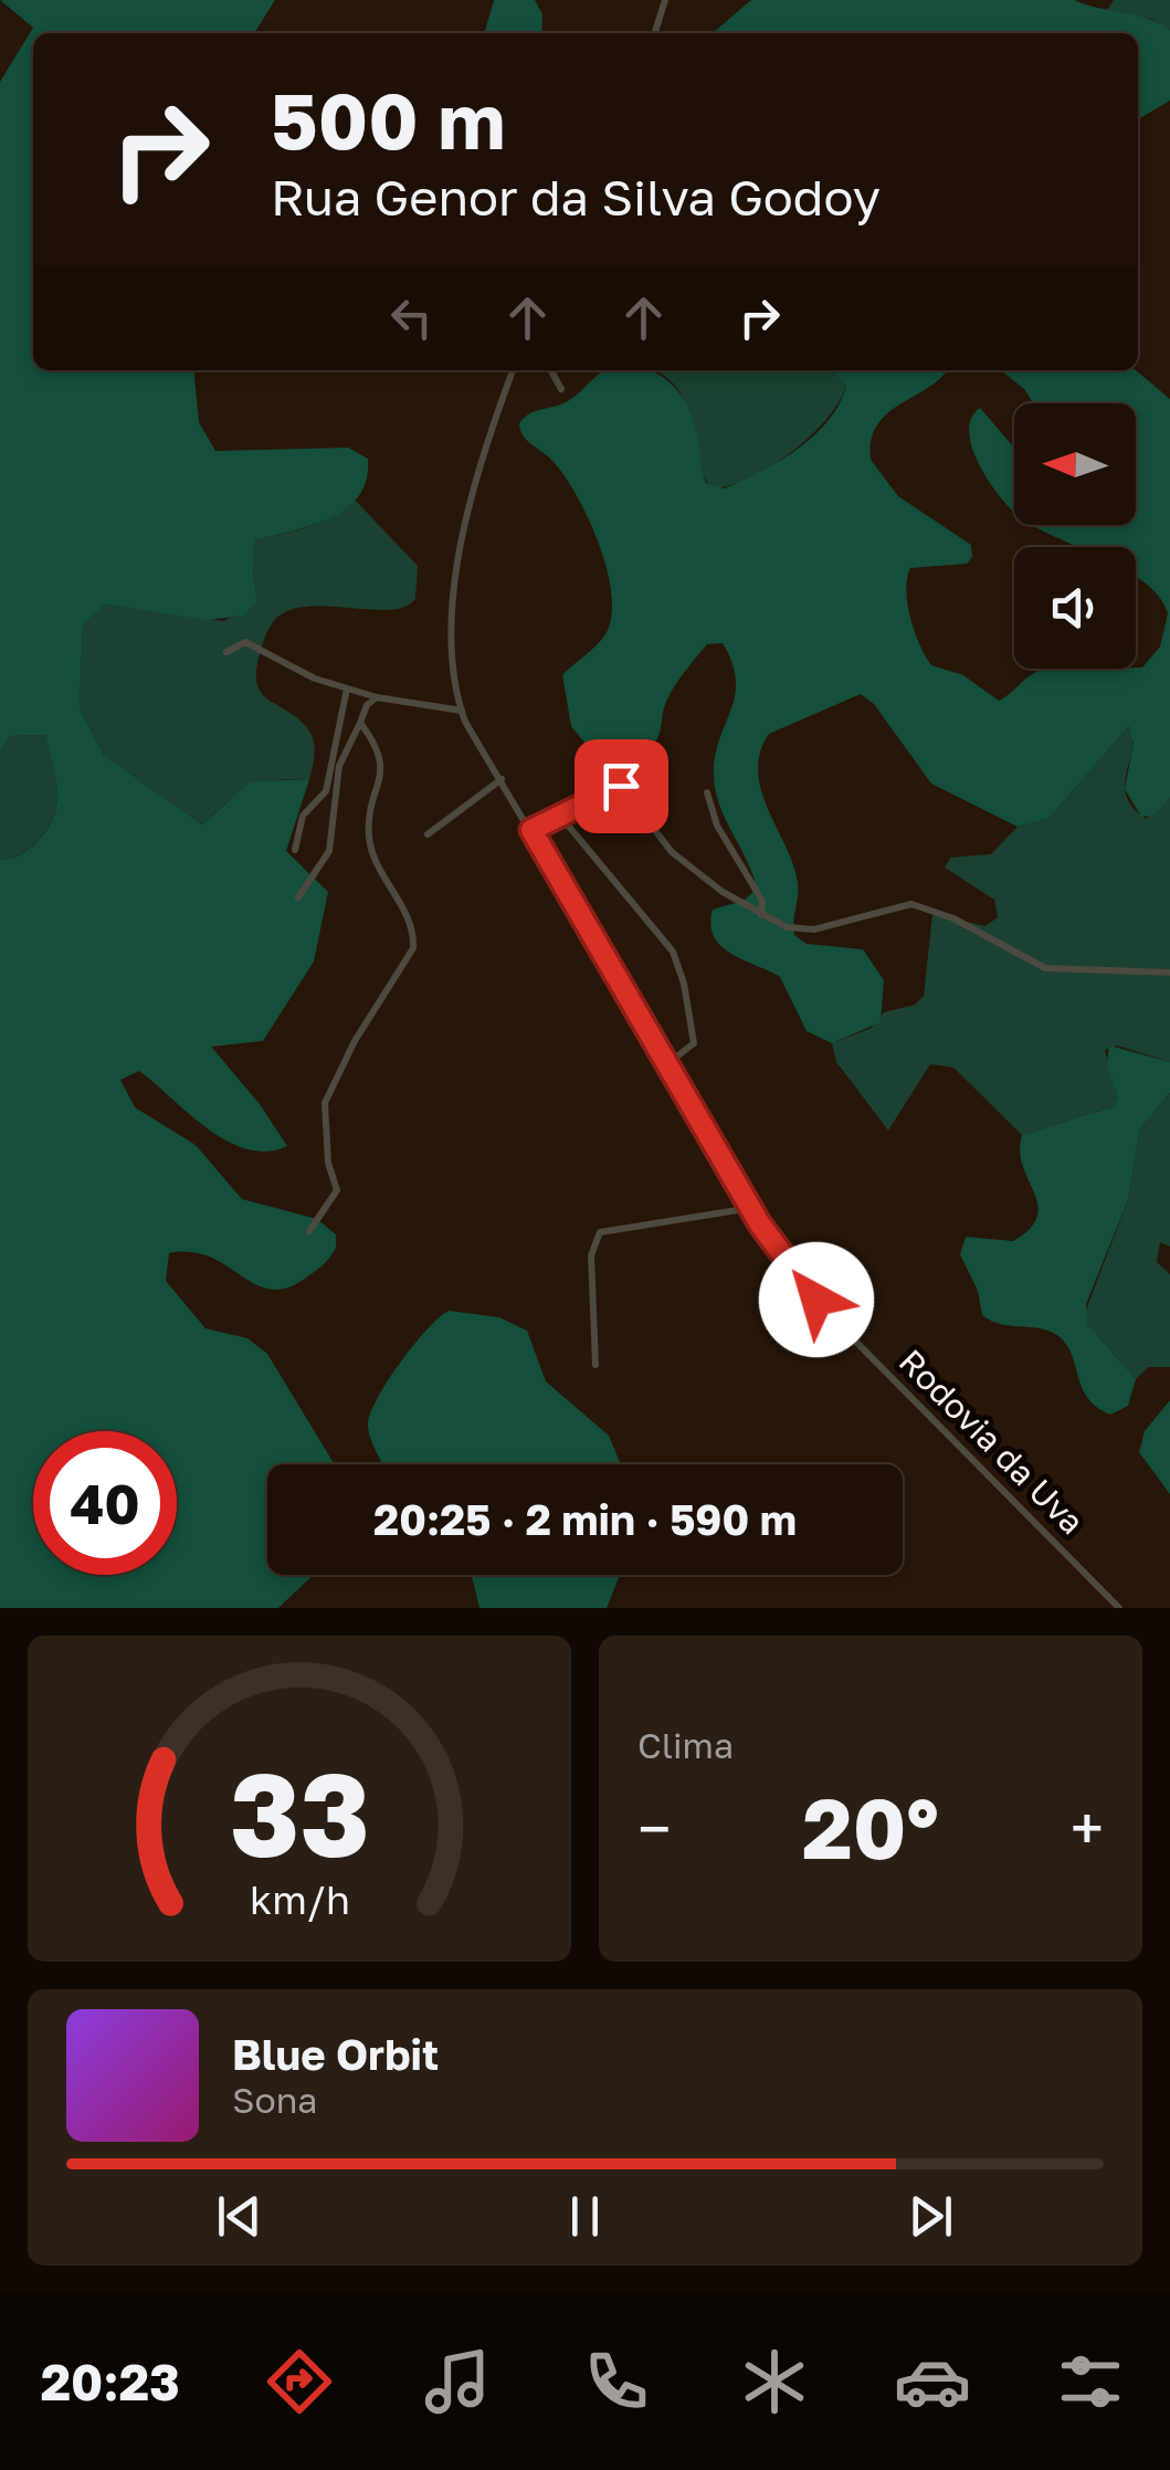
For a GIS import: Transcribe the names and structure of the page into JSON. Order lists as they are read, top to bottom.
{
  "streets": {
    "street": ["Rodovia da Uva"]
  },
  "north": "left",
  "page": {
    "turn": ["500 m", "Rua Genor da Silva Godoy"],
    "limit": "40",
    "trip": "20:25 · 2 min · 590 m",
    "tile": "Clima",
    "heat": ["−", "20°", "+"],
    "song": ["Blue Orbit", "Sona"],
    "tabs": "20:23",
    "gauge": ["33", "km/h"]
  }
}
